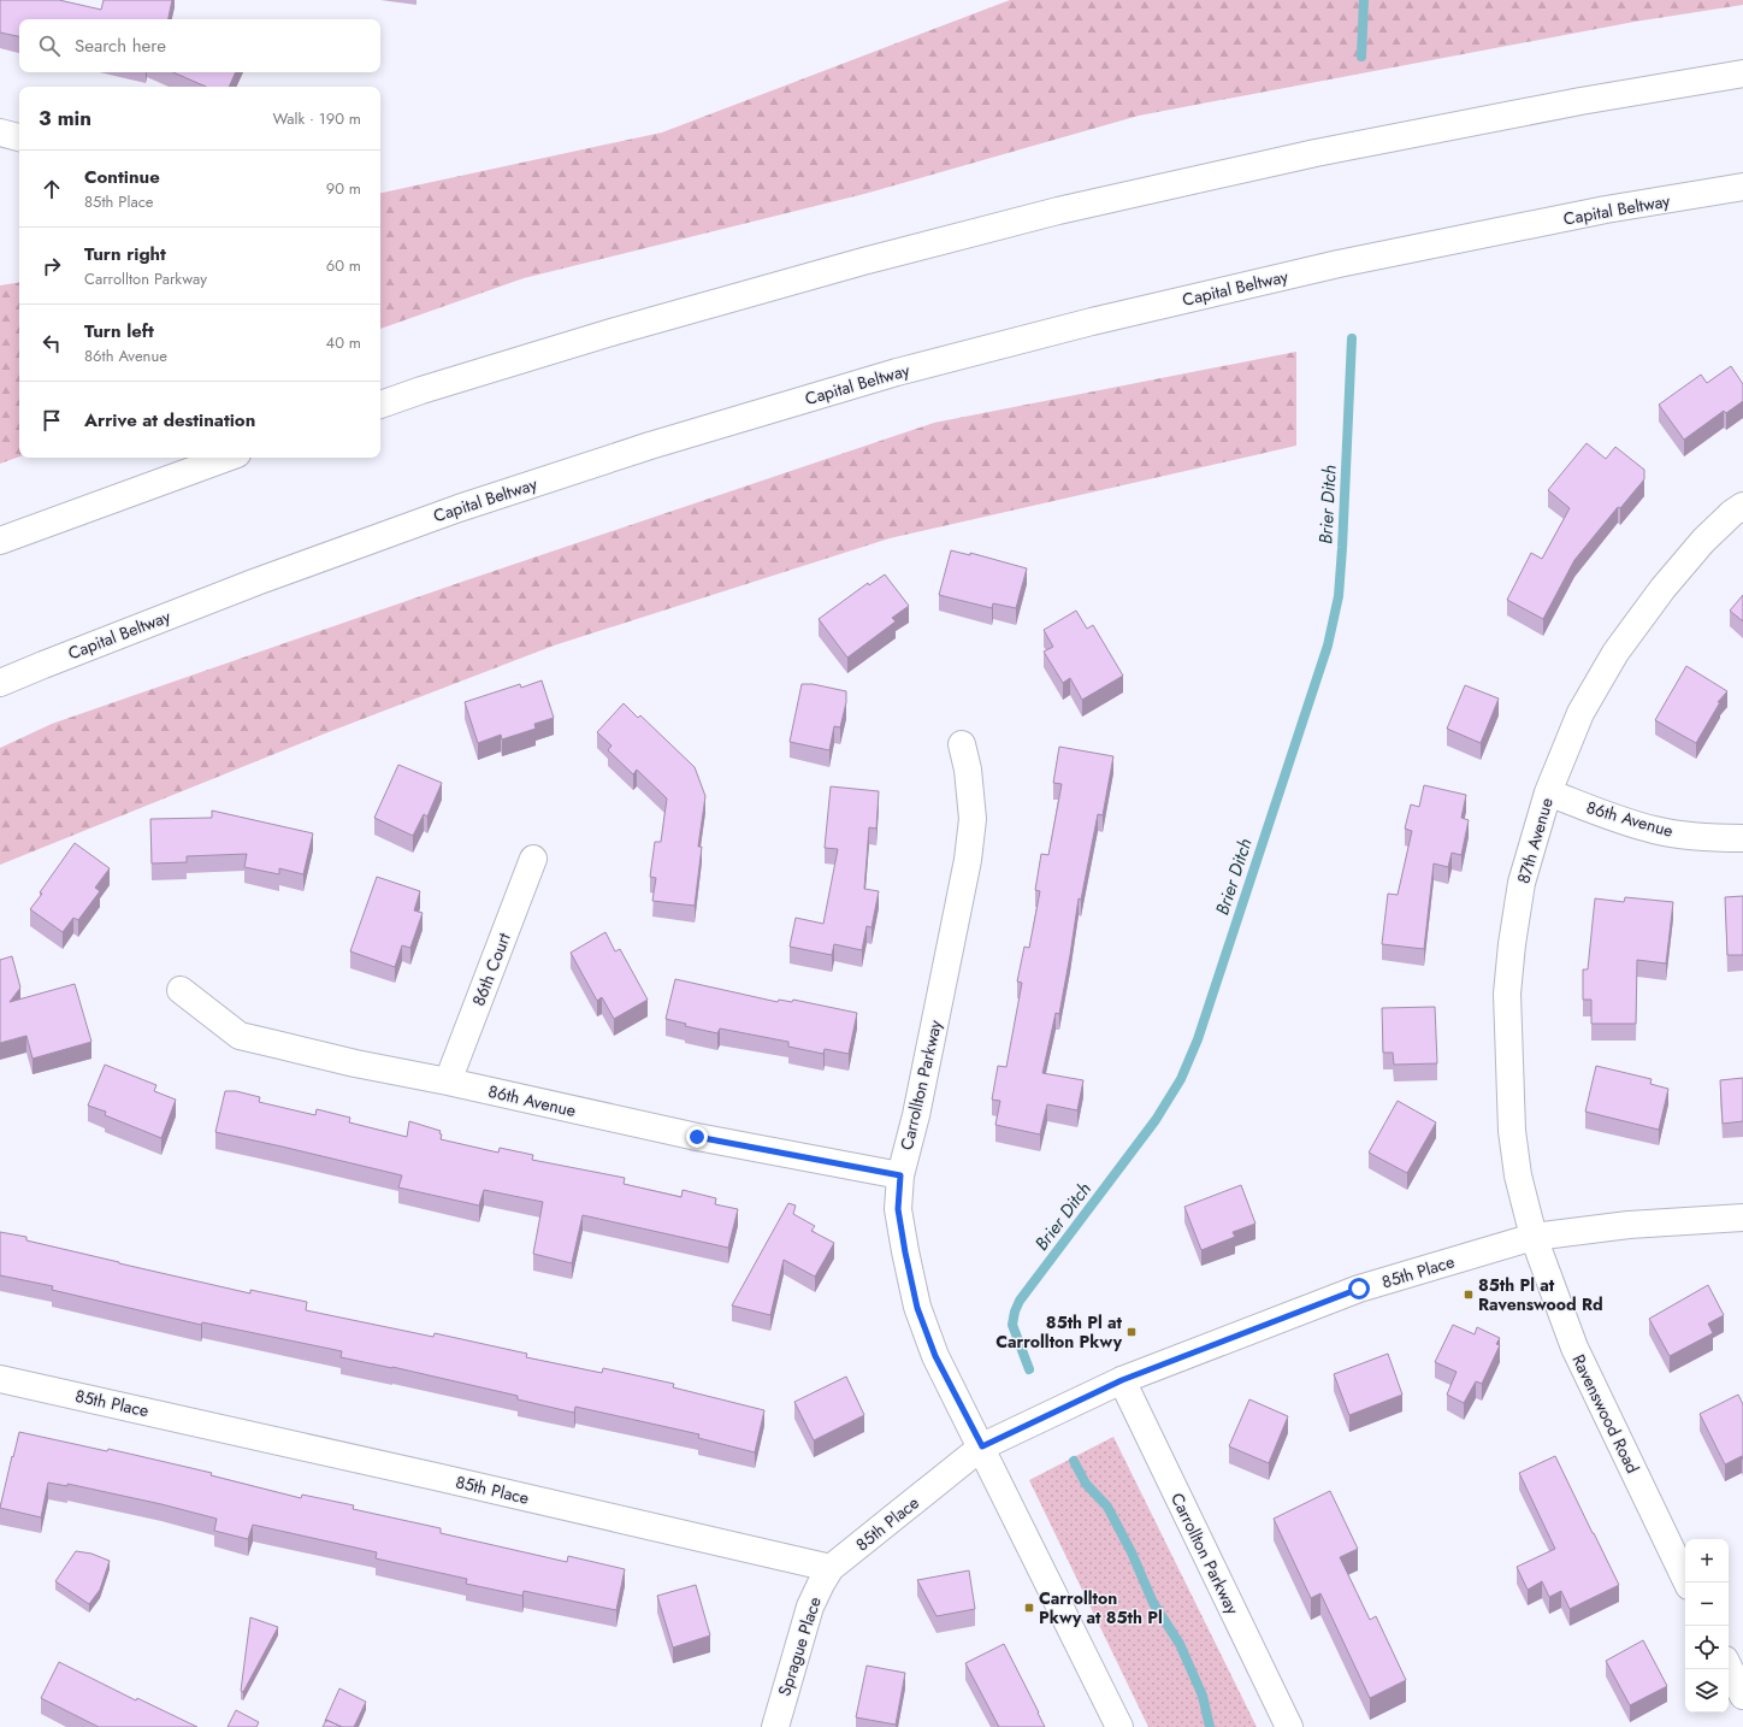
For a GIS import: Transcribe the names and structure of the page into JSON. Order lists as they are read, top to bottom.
{
  "streets": {
    "main road": [
      "Capital Beltway",
      "86th Avenue",
      "87th Avenue",
      "86th Court",
      "Carrollton Parkway",
      "85th Place",
      "Ravenswood Road",
      "Sprague Place"
    ]
  },
  "crossings": [
    ["86th Avenue", "87th Avenue"],
    ["86th Avenue", "86th Court"],
    ["86th Avenue", "Carrollton Parkway"],
    ["87th Avenue", "85th Place"],
    ["87th Avenue", "Ravenswood Road"],
    ["Carrollton Parkway", "85th Place"],
    ["85th Place", "Ravenswood Road"],
    ["85th Place", "Sprague Place"]
  ],
  "water": ["Brier Ditch"],
  "places": {
    "transit": ["85th Pl at Ravenswood Rd", "85th Pl at Carrollton Pkwy", "Carrollton Pkwy at 85th Pl"]
  },
  "page": {
    "search": "Search here",
    "heading": ["3 min", "Walk · 190 m"],
    "list": [
      ["Continue", "85th Place", "90 m"],
      ["Turn right", "Carrollton Parkway", "60 m"],
      ["Turn left", "86th Avenue", "40 m"],
      "Arrive at destination"
    ],
    "map_buttons": ["+", "−"]
  }
}
